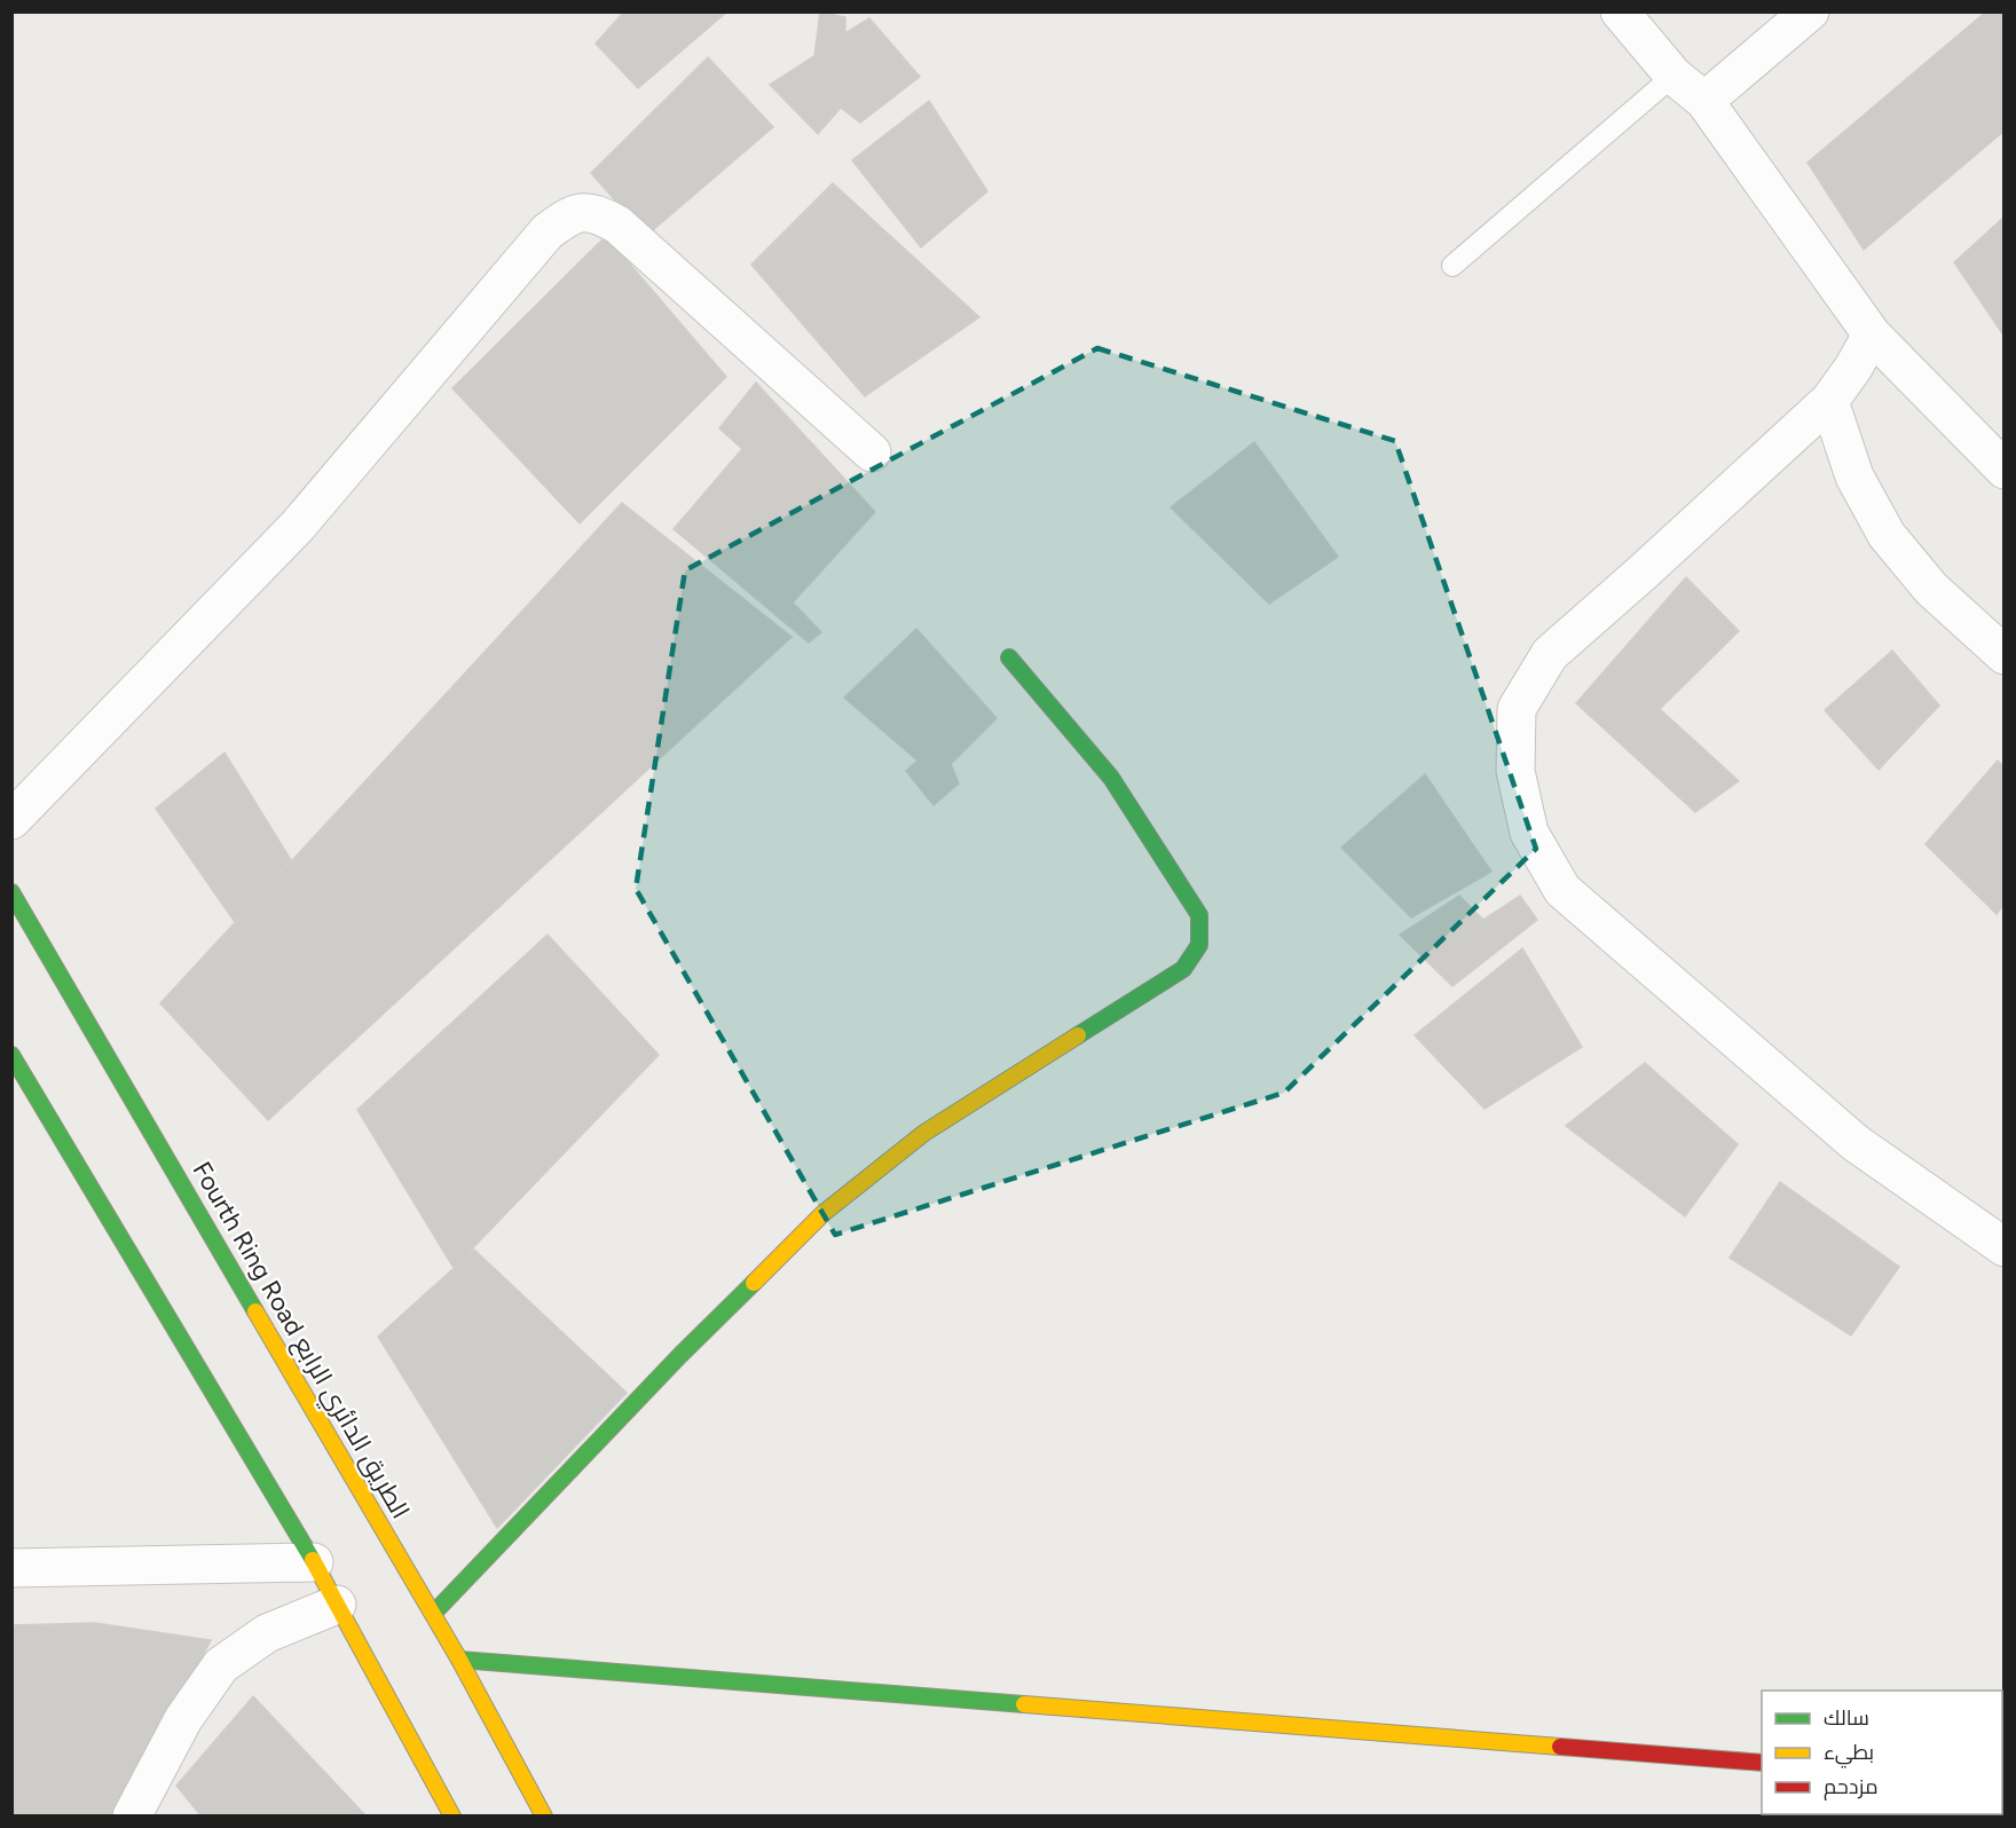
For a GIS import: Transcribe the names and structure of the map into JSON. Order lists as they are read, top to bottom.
{
  "streets": {
    "street": ["Fourth Ring Road الطريق الدائري الرابع"]
  },
  "legend": ["سالك", "بطيء", "مزدحم"]
}
